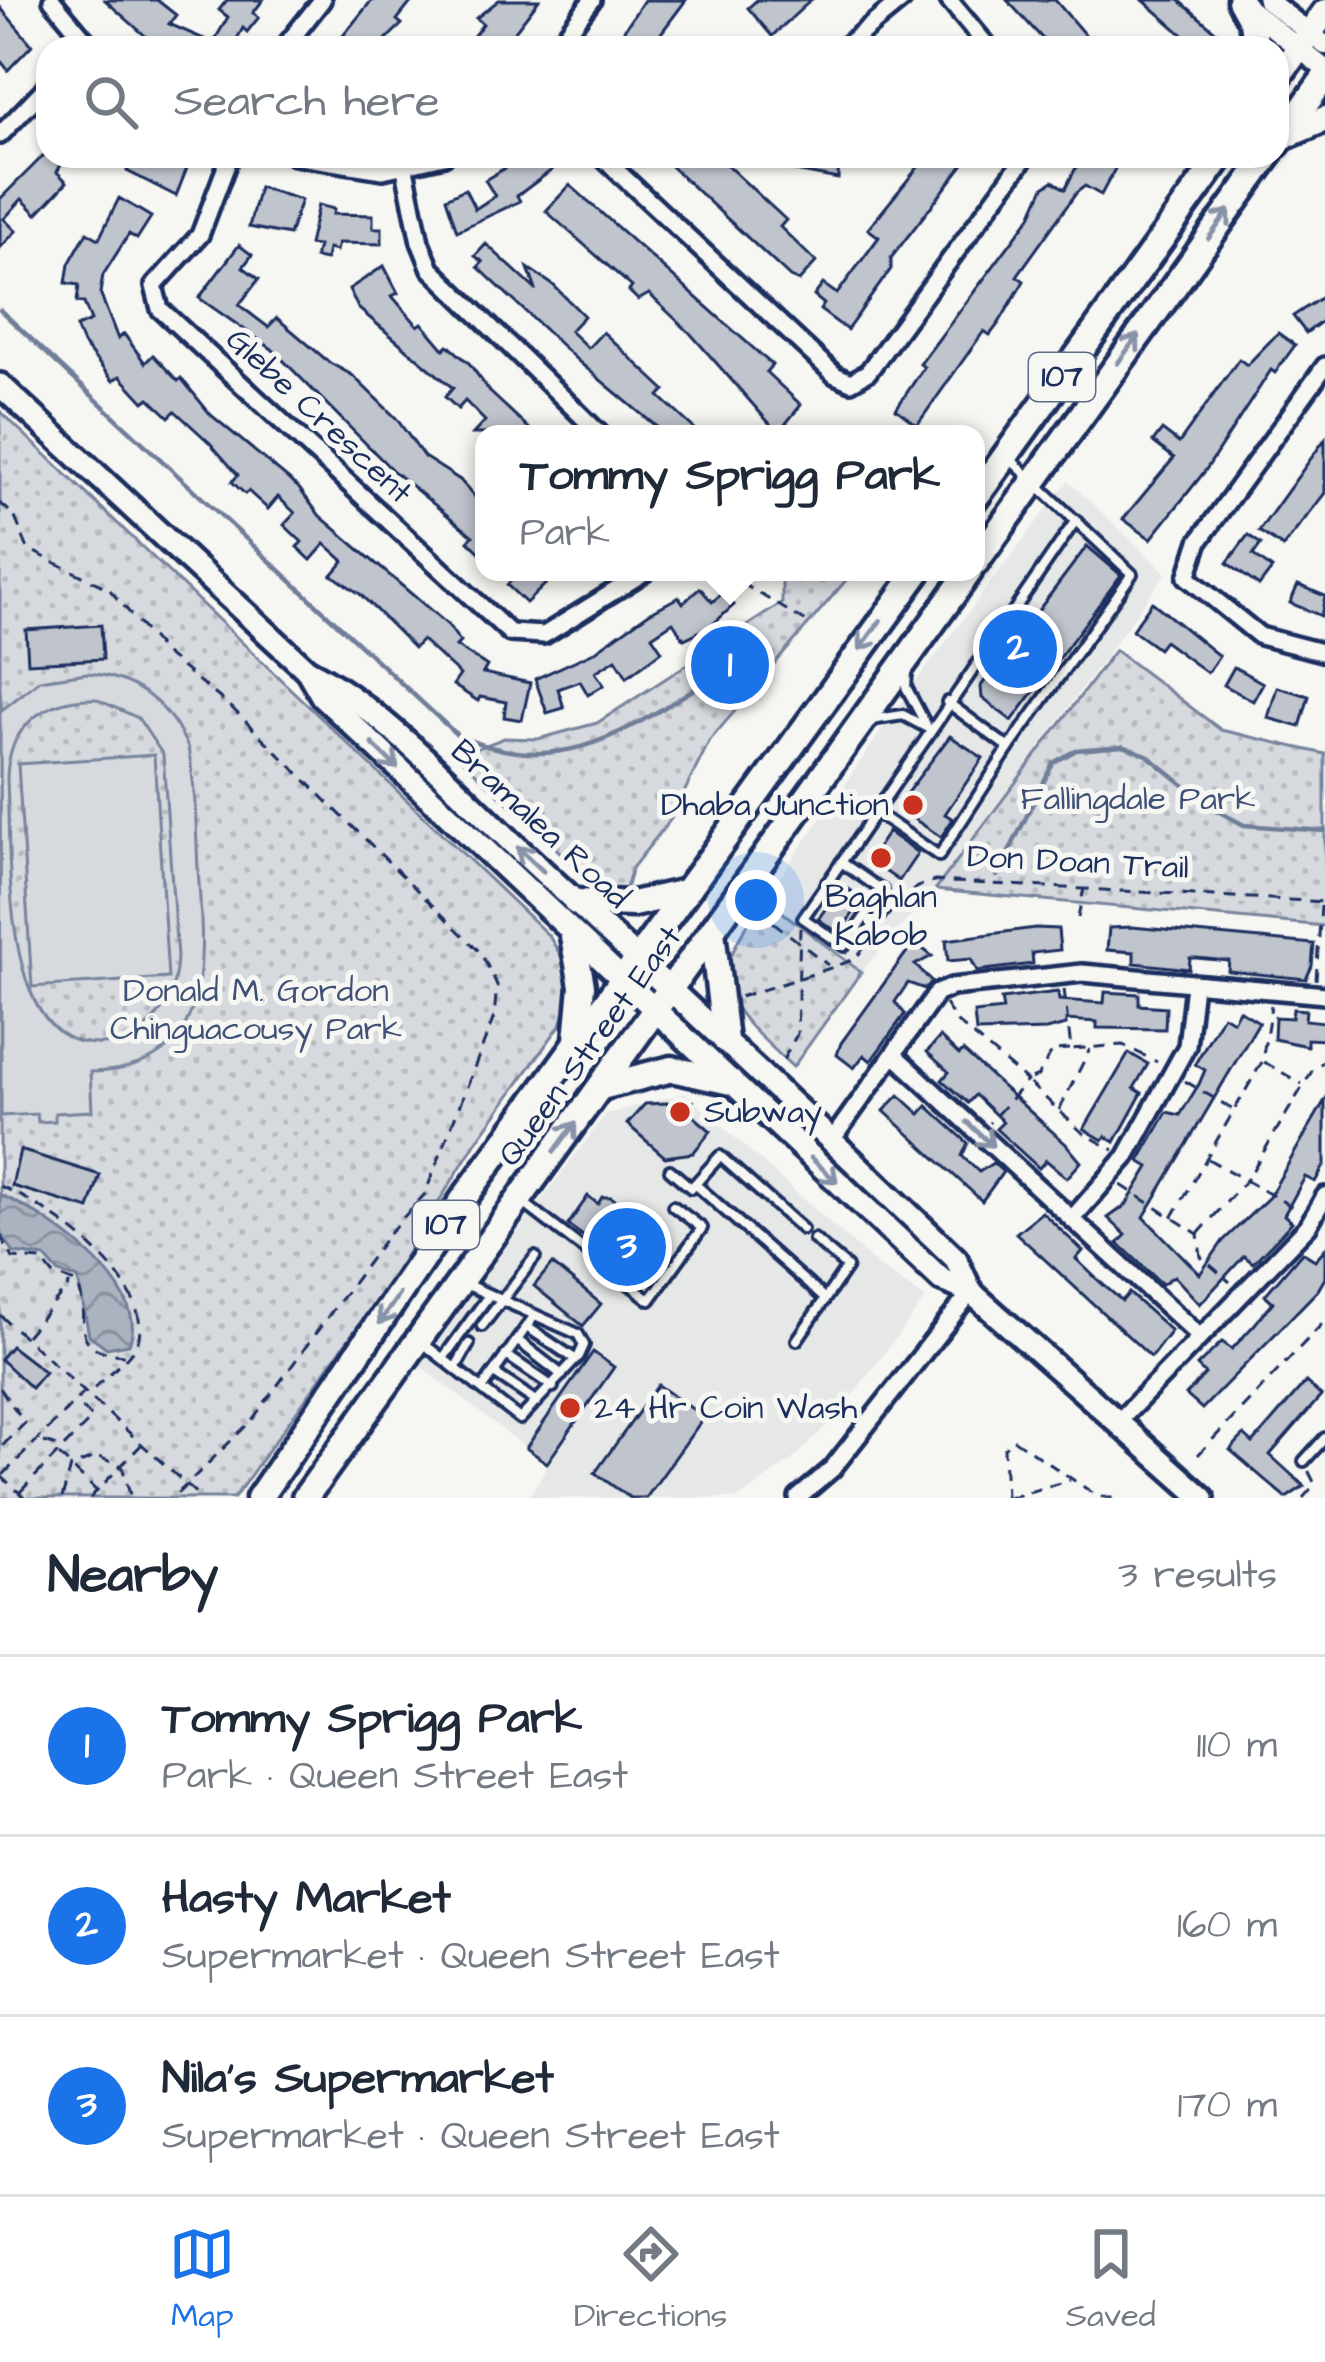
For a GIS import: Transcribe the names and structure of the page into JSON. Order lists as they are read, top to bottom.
{
  "streets": {
    "main road": ["107", "Bramalea Road", "Queen Street East"],
    "street": ["Glebe Crescent"],
    "path": ["Don Doan Trail"]
  },
  "crossings": [
    ["Bramalea Road", "Queen Street East"]
  ],
  "parks": ["Fallingdale Park", "Donald M. Gordon Chinguacousy Park"],
  "places": [
    "Dhaba Junction",
    "Baghlan Kabob",
    "Subway",
    "24 Hr Coin Wash"
  ],
  "page": {
    "search": "Search here",
    "popup": ["Tommy Sprigg Park", "Park"],
    "pins": ["2", "1", "3"],
    "heading": ["Nearby", "3 results"],
    "list": [
      {
        "mark": "1",
        "name": "Tommy Sprigg Park",
        "note": "Park · Queen Street East",
        "value": "110 m"
      },
      {
        "mark": "2",
        "name": "Hasty Market",
        "note": "Supermarket · Queen Street East",
        "value": "160 m"
      },
      {
        "mark": "3",
        "name": "Nila’s Supermarket",
        "note": "Supermarket · Queen Street East",
        "value": "170 m"
      }
    ],
    "nav": ["Map", "Directions", "Saved"]
  }
}
